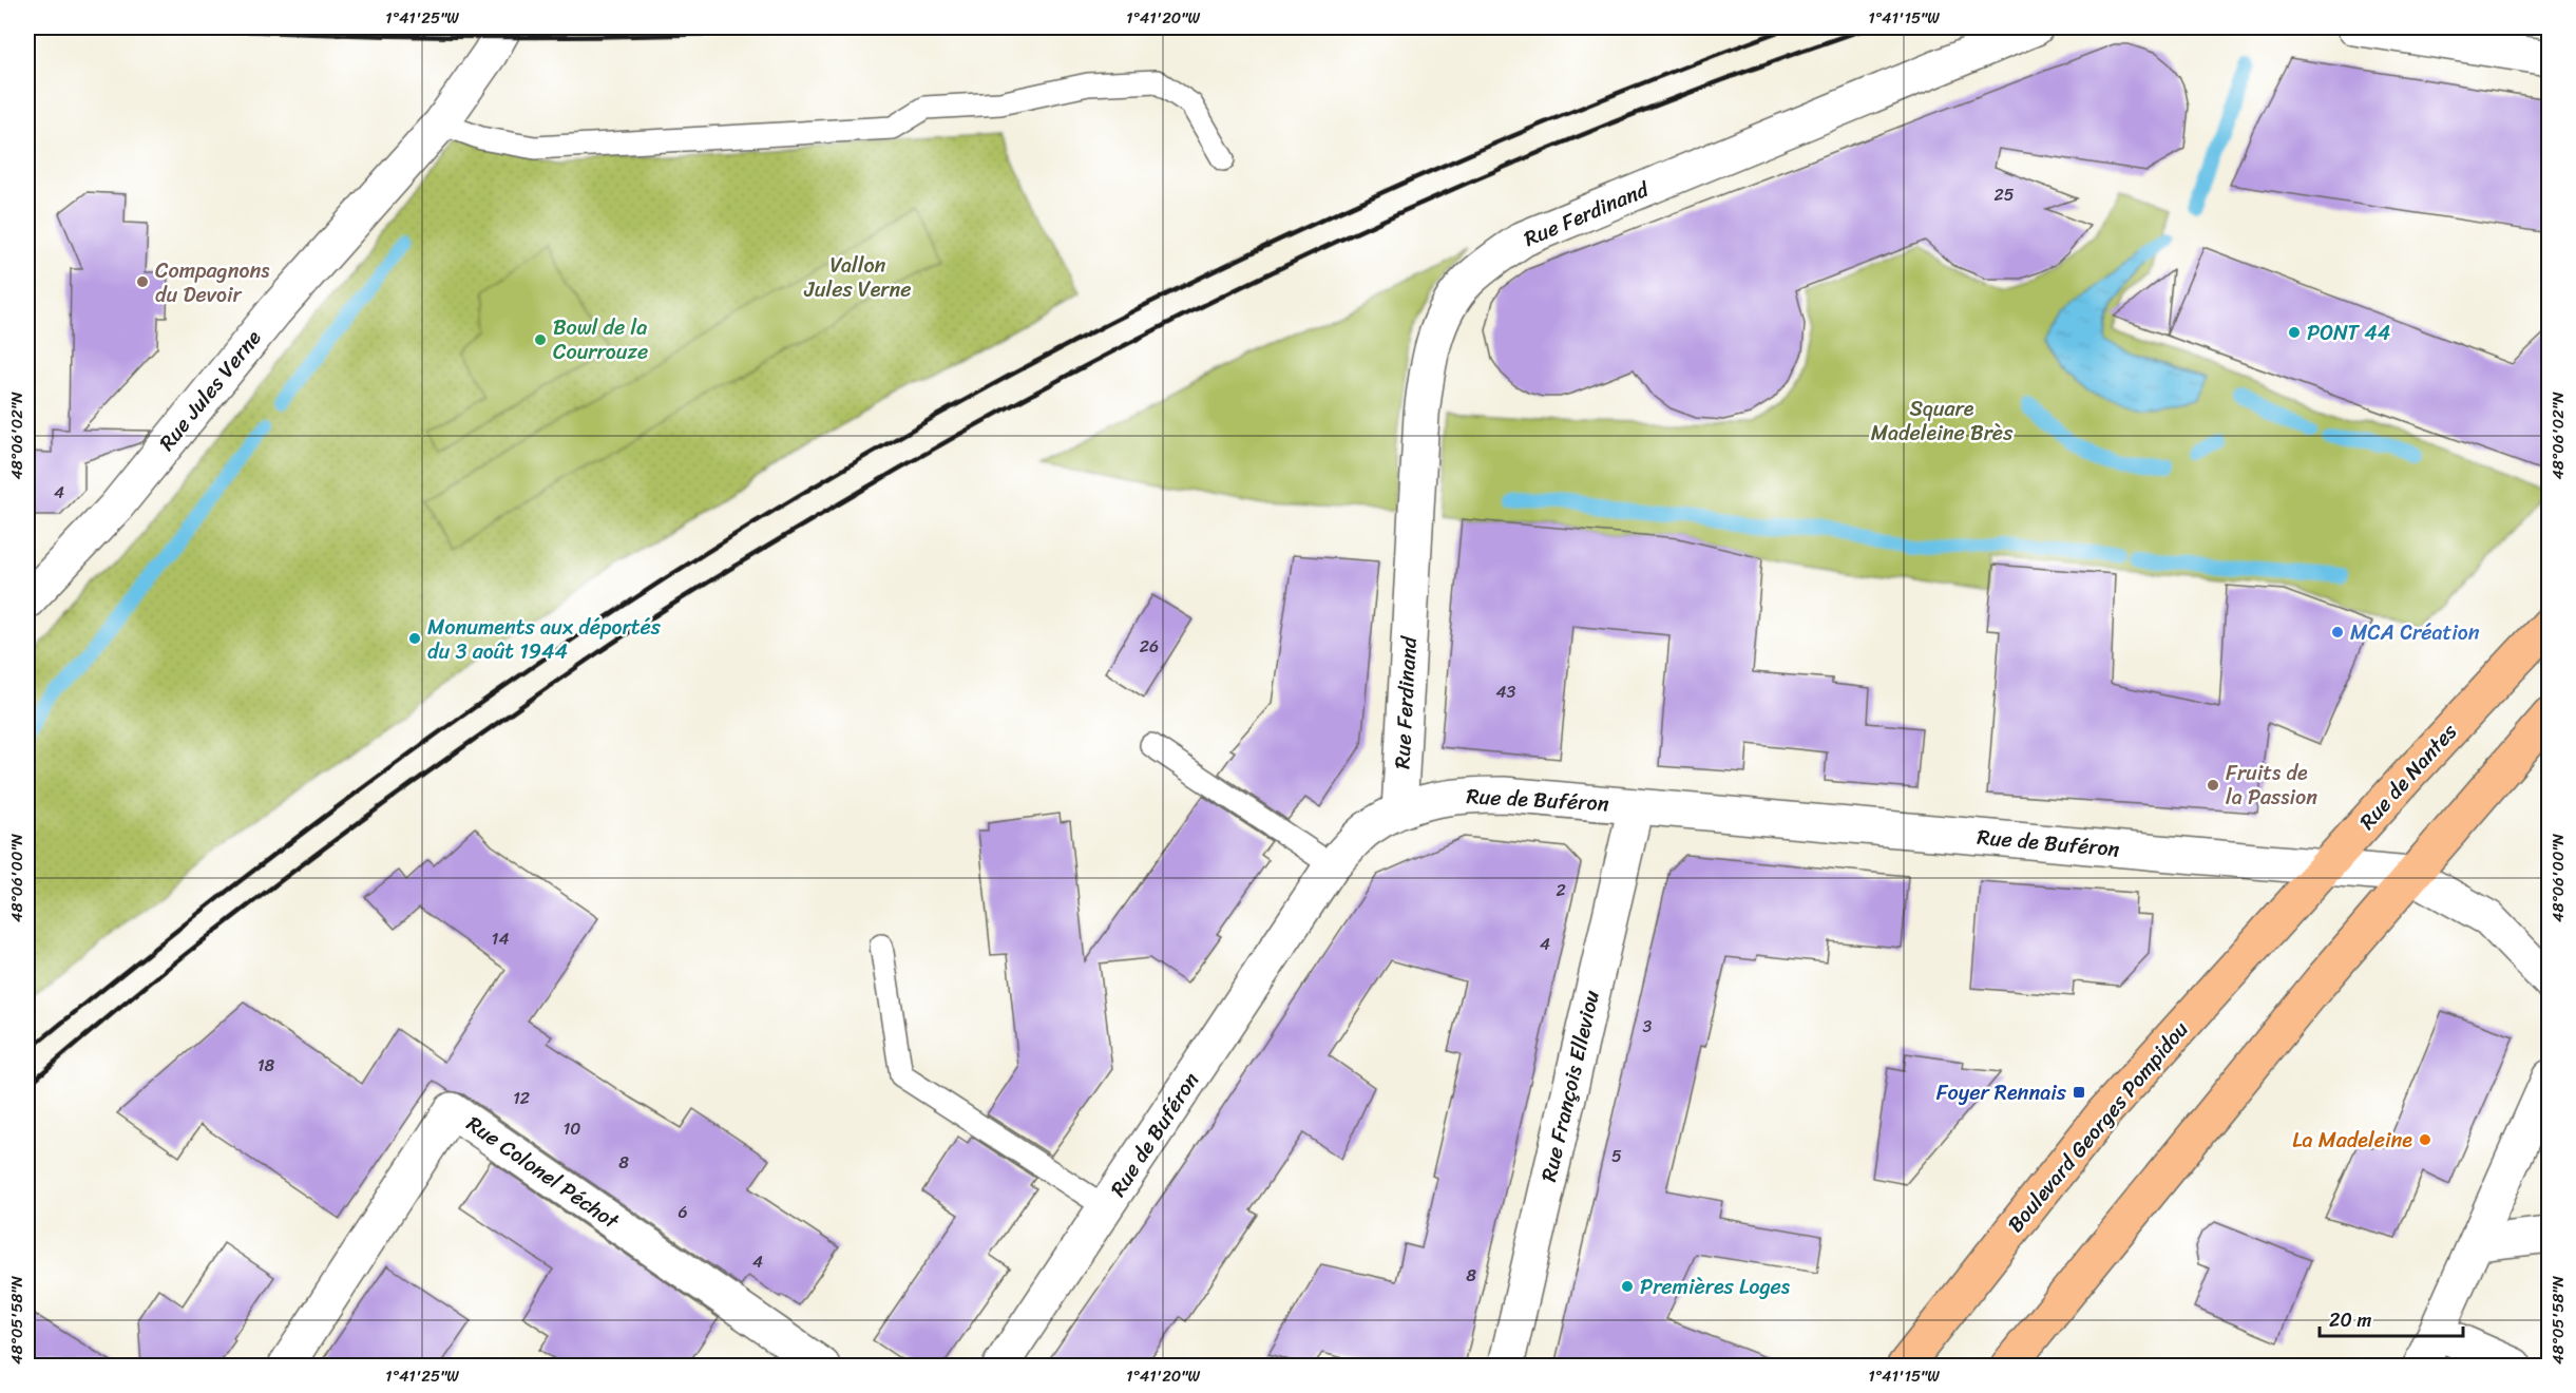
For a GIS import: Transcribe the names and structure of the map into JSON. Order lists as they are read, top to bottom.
{
  "streets": {
    "main road": ["Rue de Nantes", "Boulevard Georges Pompidou"],
    "street": [
      "Rue Ferdinand",
      "Rue Jules Verne",
      "Rue de Buféron",
      "Rue François Elleviou",
      "Rue Colonel Péchot"
    ]
  },
  "crossings": [
    ["Rue Ferdinand", "Rue de Buféron"],
    ["Rue de Nantes", "Rue de Buféron"],
    ["Rue de Nantes", "Boulevard Georges Pompidou"],
    ["Rue de Buféron", "Rue François Elleviou"],
    ["Rue de Buféron", "Boulevard Georges Pompidou"]
  ],
  "parks": ["Vallon Jules Verne", "Square Madeleine Brès"],
  "places": {
    "other": [
      "Compagnons du Devoir",
      "PONT 44",
      "Bowl de la Courrouze",
      "MCA Création",
      "Monuments aux déportés du 3 août 1944",
      "Fruits de la Passion",
      "La Madeleine",
      "Premières Loges"
    ],
    "transit": ["Foyer Rennais"]
  },
  "house_numbers": [
    "25",
    "4",
    "26",
    "43",
    "2",
    "14",
    "4",
    "3",
    "18",
    "12",
    "10",
    "5",
    "8",
    "6",
    "4",
    "8"
  ],
  "scale_bar": "20 m",
  "coordinates": [
    "1°41'25\"W",
    "1°41'20\"W",
    "1°41'15\"W",
    "48°06'02\"N",
    "48°06'00\"N",
    "48°05'58\"N"
  ]
}
